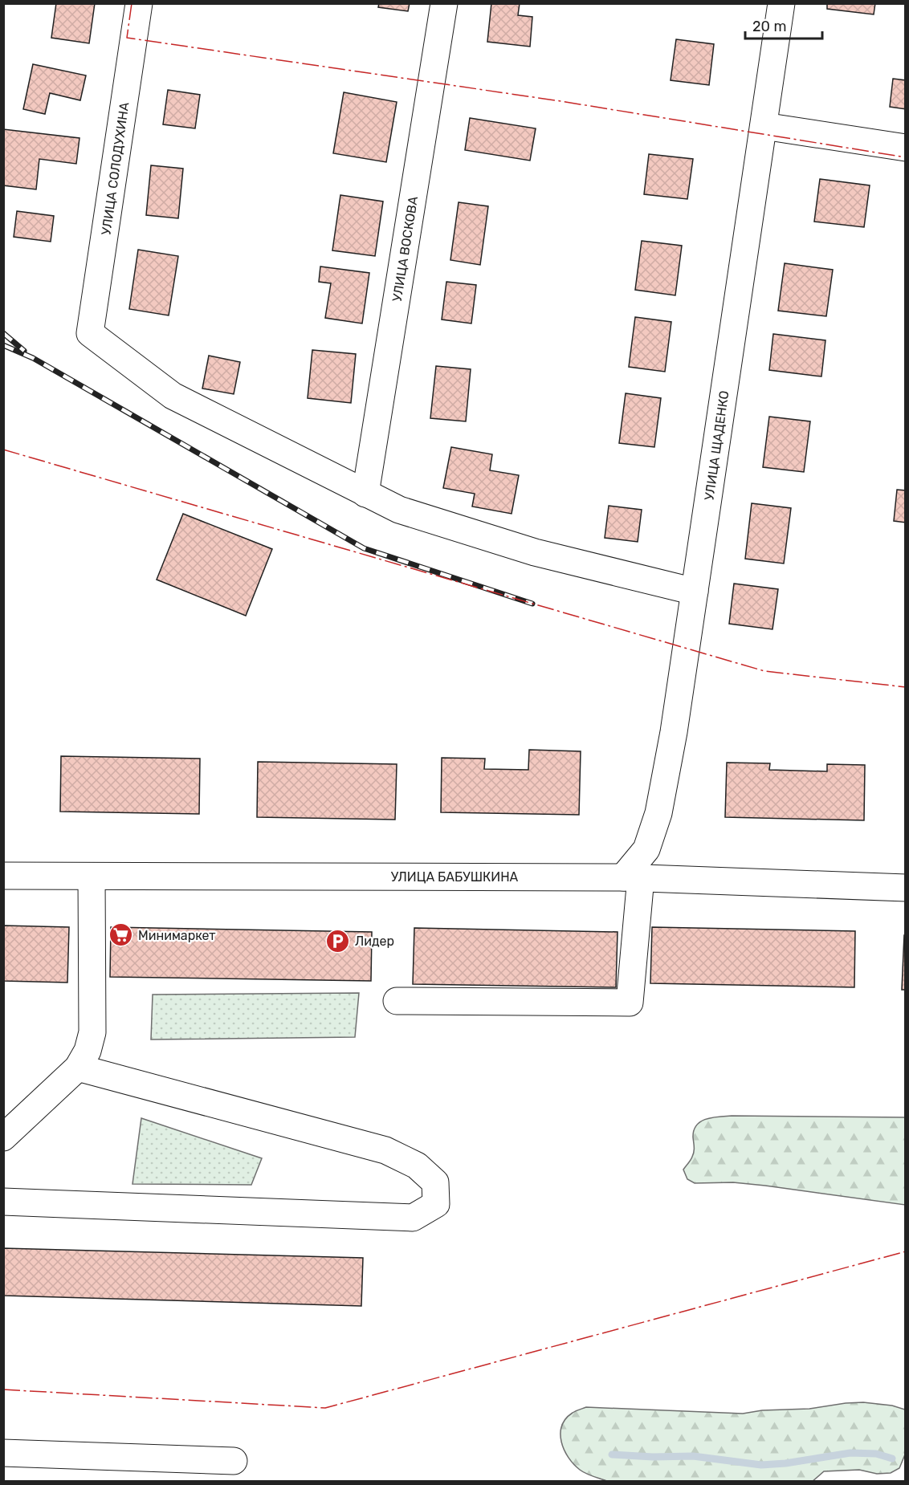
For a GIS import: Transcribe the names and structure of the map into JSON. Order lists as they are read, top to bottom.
{
  "streets": {
    "street": [
      "УЛИЦА СОЛОДУХИНА",
      "УЛИЦА ВОСКОВА",
      "УЛИЦА ЩАДЕНКО",
      "УЛИЦА БАБУШКИНА"
    ]
  },
  "crossings": [
    ["УЛИЦА СОЛОДУХИНА", "УЛИЦА ВОСКОВА"],
    ["УЛИЦА ЩАДЕНКО", "УЛИЦА БАБУШКИНА"]
  ],
  "places": {
    "supermarket": ["Минимаркет"],
    "parking": ["Лидер"]
  },
  "scale_bar": "20 m"
}
